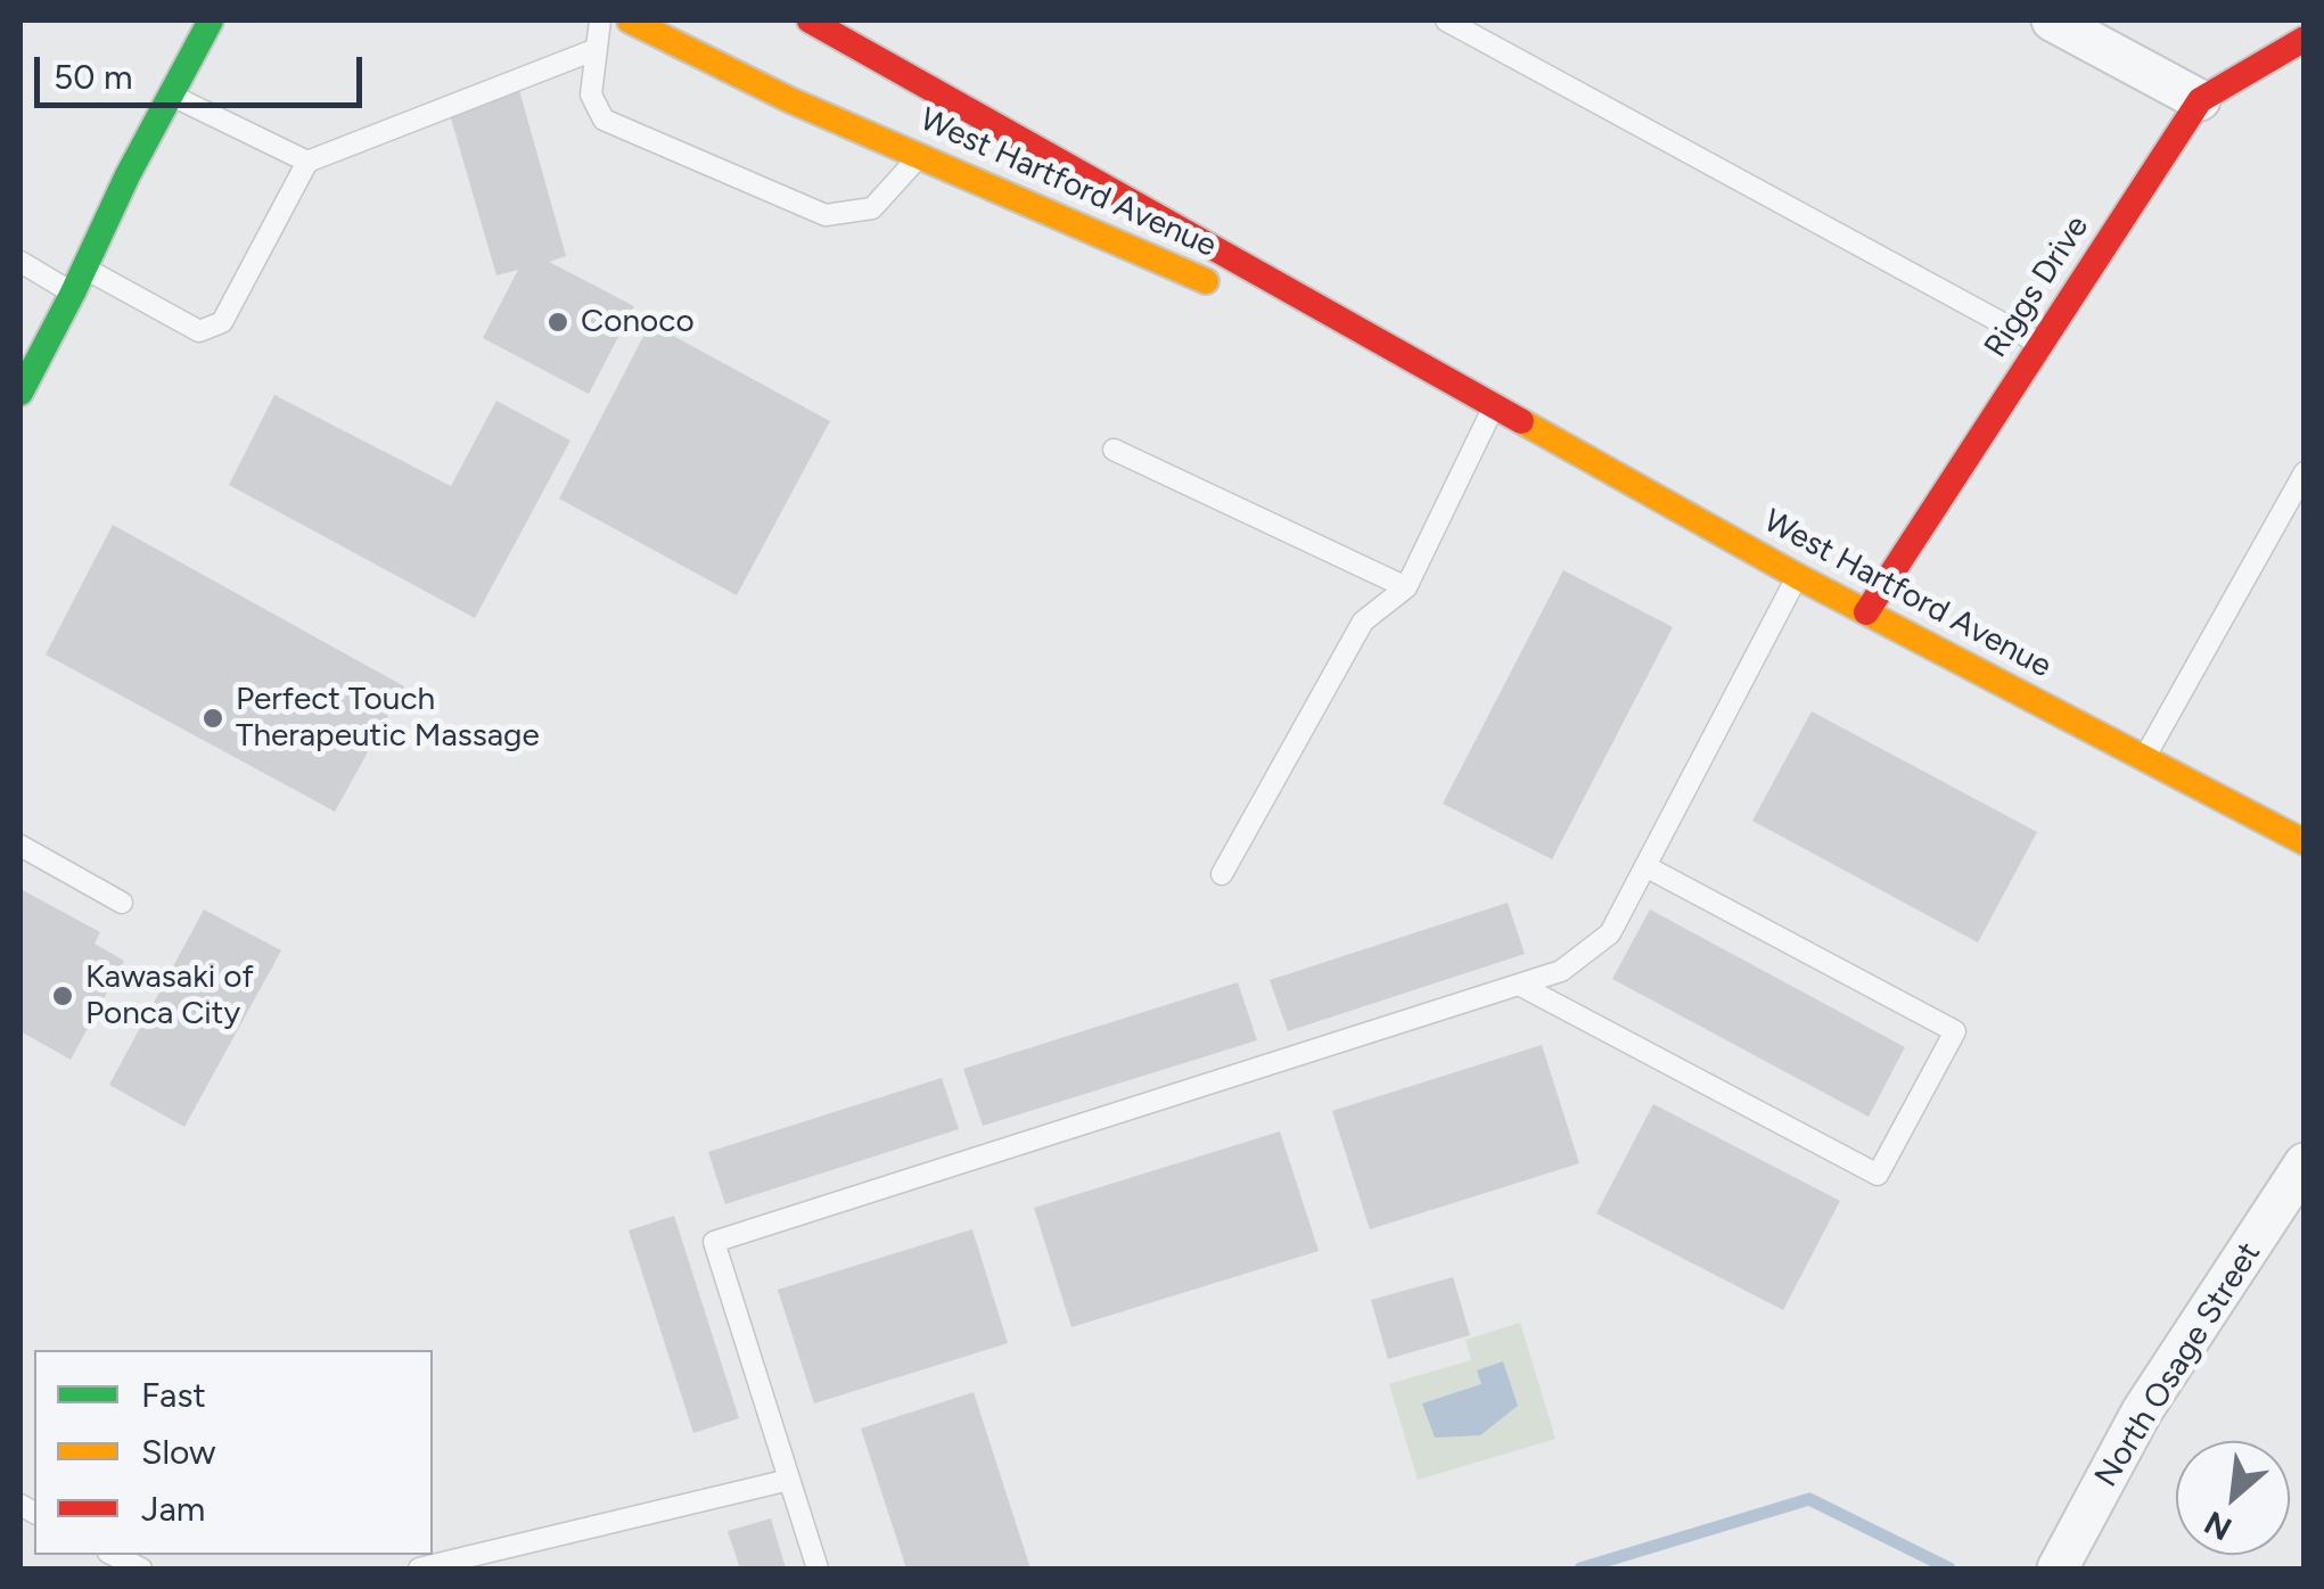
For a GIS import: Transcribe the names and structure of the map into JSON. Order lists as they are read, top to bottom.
{
  "streets": {
    "main road": ["West Hartford Avenue", "Riggs Drive"],
    "street": ["North Osage Street"]
  },
  "crossings": [
    ["West Hartford Avenue", "Riggs Drive"]
  ],
  "places": ["Conoco", "Perfect Touch Therapeutic Massage", "Kawasaki of Ponca City"],
  "legend": ["Fast", "Slow", "Jam"],
  "scale_bar": "50 m",
  "north": "bottom left"
}
